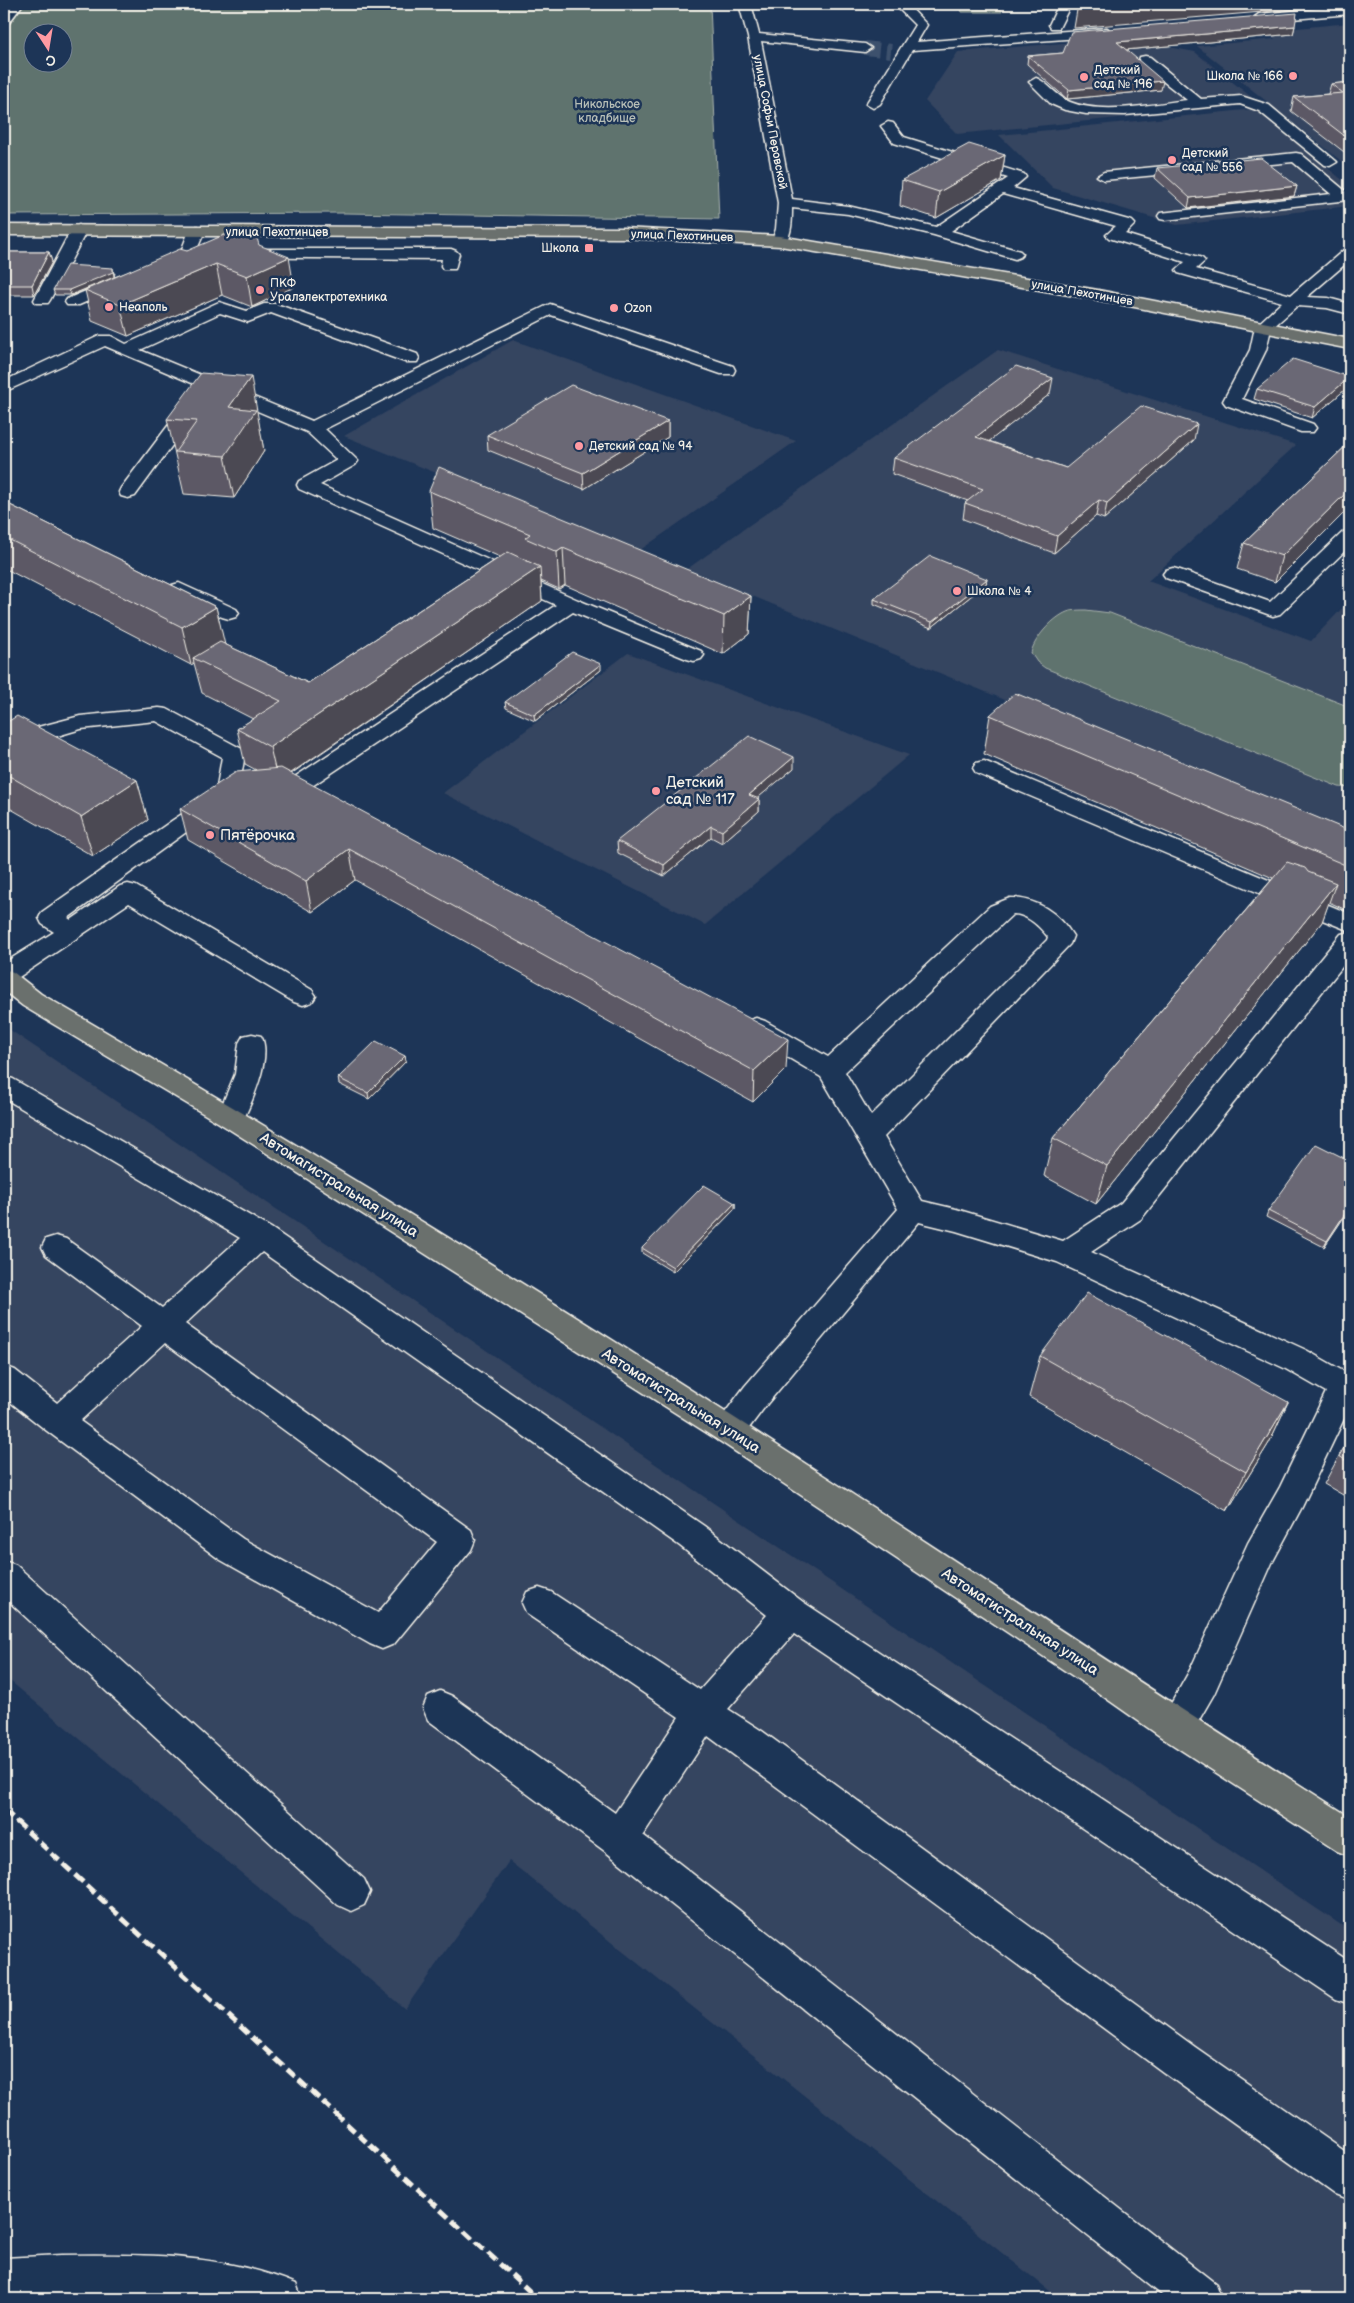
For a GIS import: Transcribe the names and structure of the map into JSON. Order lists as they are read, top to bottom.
{
  "streets": {
    "main road": ["улица Пехотинцев", "Автомагистральная улица"],
    "street": ["улица Софьи Перовской"]
  },
  "crossings": [
    ["улица Софьи Перовской", "улица Пехотинцев"]
  ],
  "parks": ["Никольское кладбище"],
  "places": {
    "other": [
      "Школа № 166",
      "Детский сад № 196",
      "Детский сад № 556",
      "ПКФ Уралэлектротехника",
      "Неаполь",
      "Ozon",
      "Детский сад № 94",
      "Школа № 4",
      "Детский сад № 117",
      "Пятёрочка"
    ],
    "transit": ["Школа"]
  },
  "north": "bottom"
}
